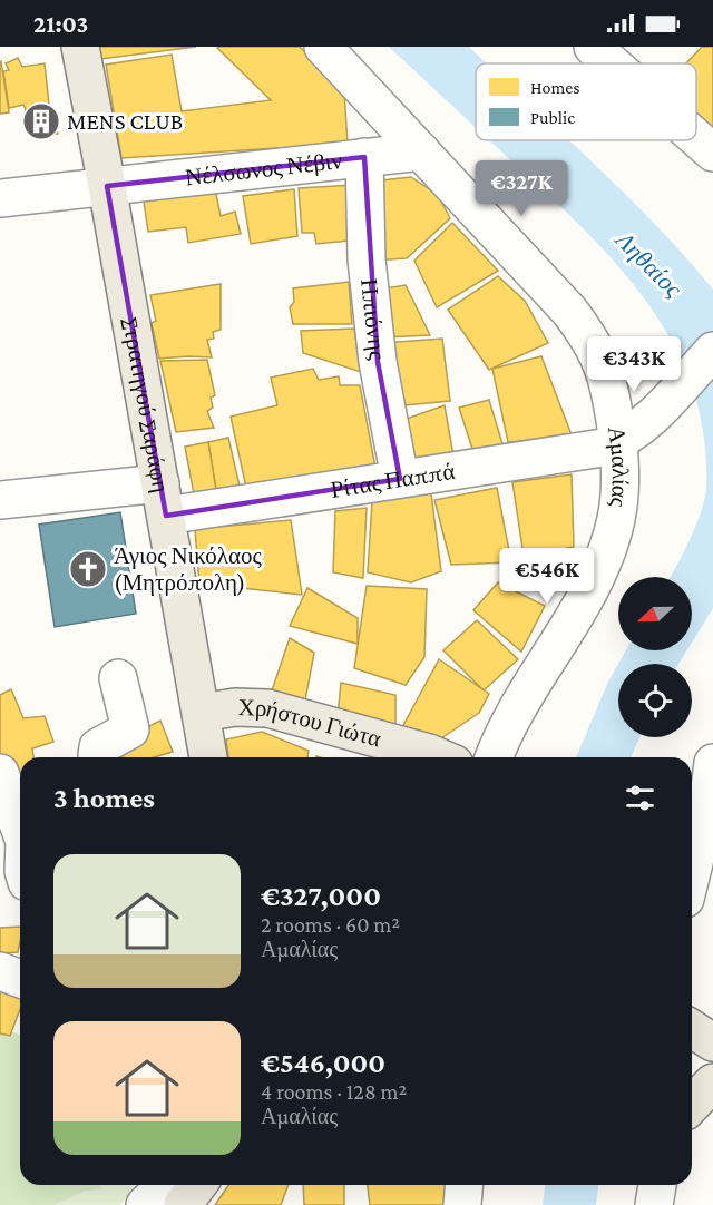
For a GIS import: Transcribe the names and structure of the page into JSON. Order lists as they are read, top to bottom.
{
  "streets": {
    "main road": ["Στρατηγού Σαράφη", "Χρήστου Γιώτα"],
    "street": [
      "Νέλσωνος Νέβιν",
      "Ηπιόνης",
      "Αμαλίας",
      "Ρίτας Παππά"
    ]
  },
  "crossings": [
    ["Νέλσωνος Νέβιν", "Ηπιόνης"],
    ["Νέλσωνος Νέβιν", "Στρατηγού Σαράφη"],
    ["Νέλσωνος Νέβιν", "Αμαλίας"],
    ["Ηπιόνης", "Ρίτας Παππά"],
    ["Στρατηγού Σαράφη", "Ρίτας Παππά"],
    ["Στρατηγού Σαράφη", "Χρήστου Γιώτα"],
    ["Αμαλίας", "Ρίτας Παππά"]
  ],
  "water": ["Ληθαίος"],
  "places": {
    "building": ["MENS CLUB"],
    "church": ["Άγιος Νικόλαος (Μητρόπολη)"]
  },
  "legend": ["Homes", "Public"],
  "north": "left",
  "page": {
    "status": "21:03",
    "price": ["€327K", "€343K", "€546K"],
    "heading": "3 homes",
    "list": [
      {
        "name": "€327,000",
        "note": "2 rooms · 60 m² · Αμαλίας"
      },
      {
        "name": "€546,000",
        "note": "4 rooms · 128 m² · Αμαλίας"
      }
    ]
  }
}
